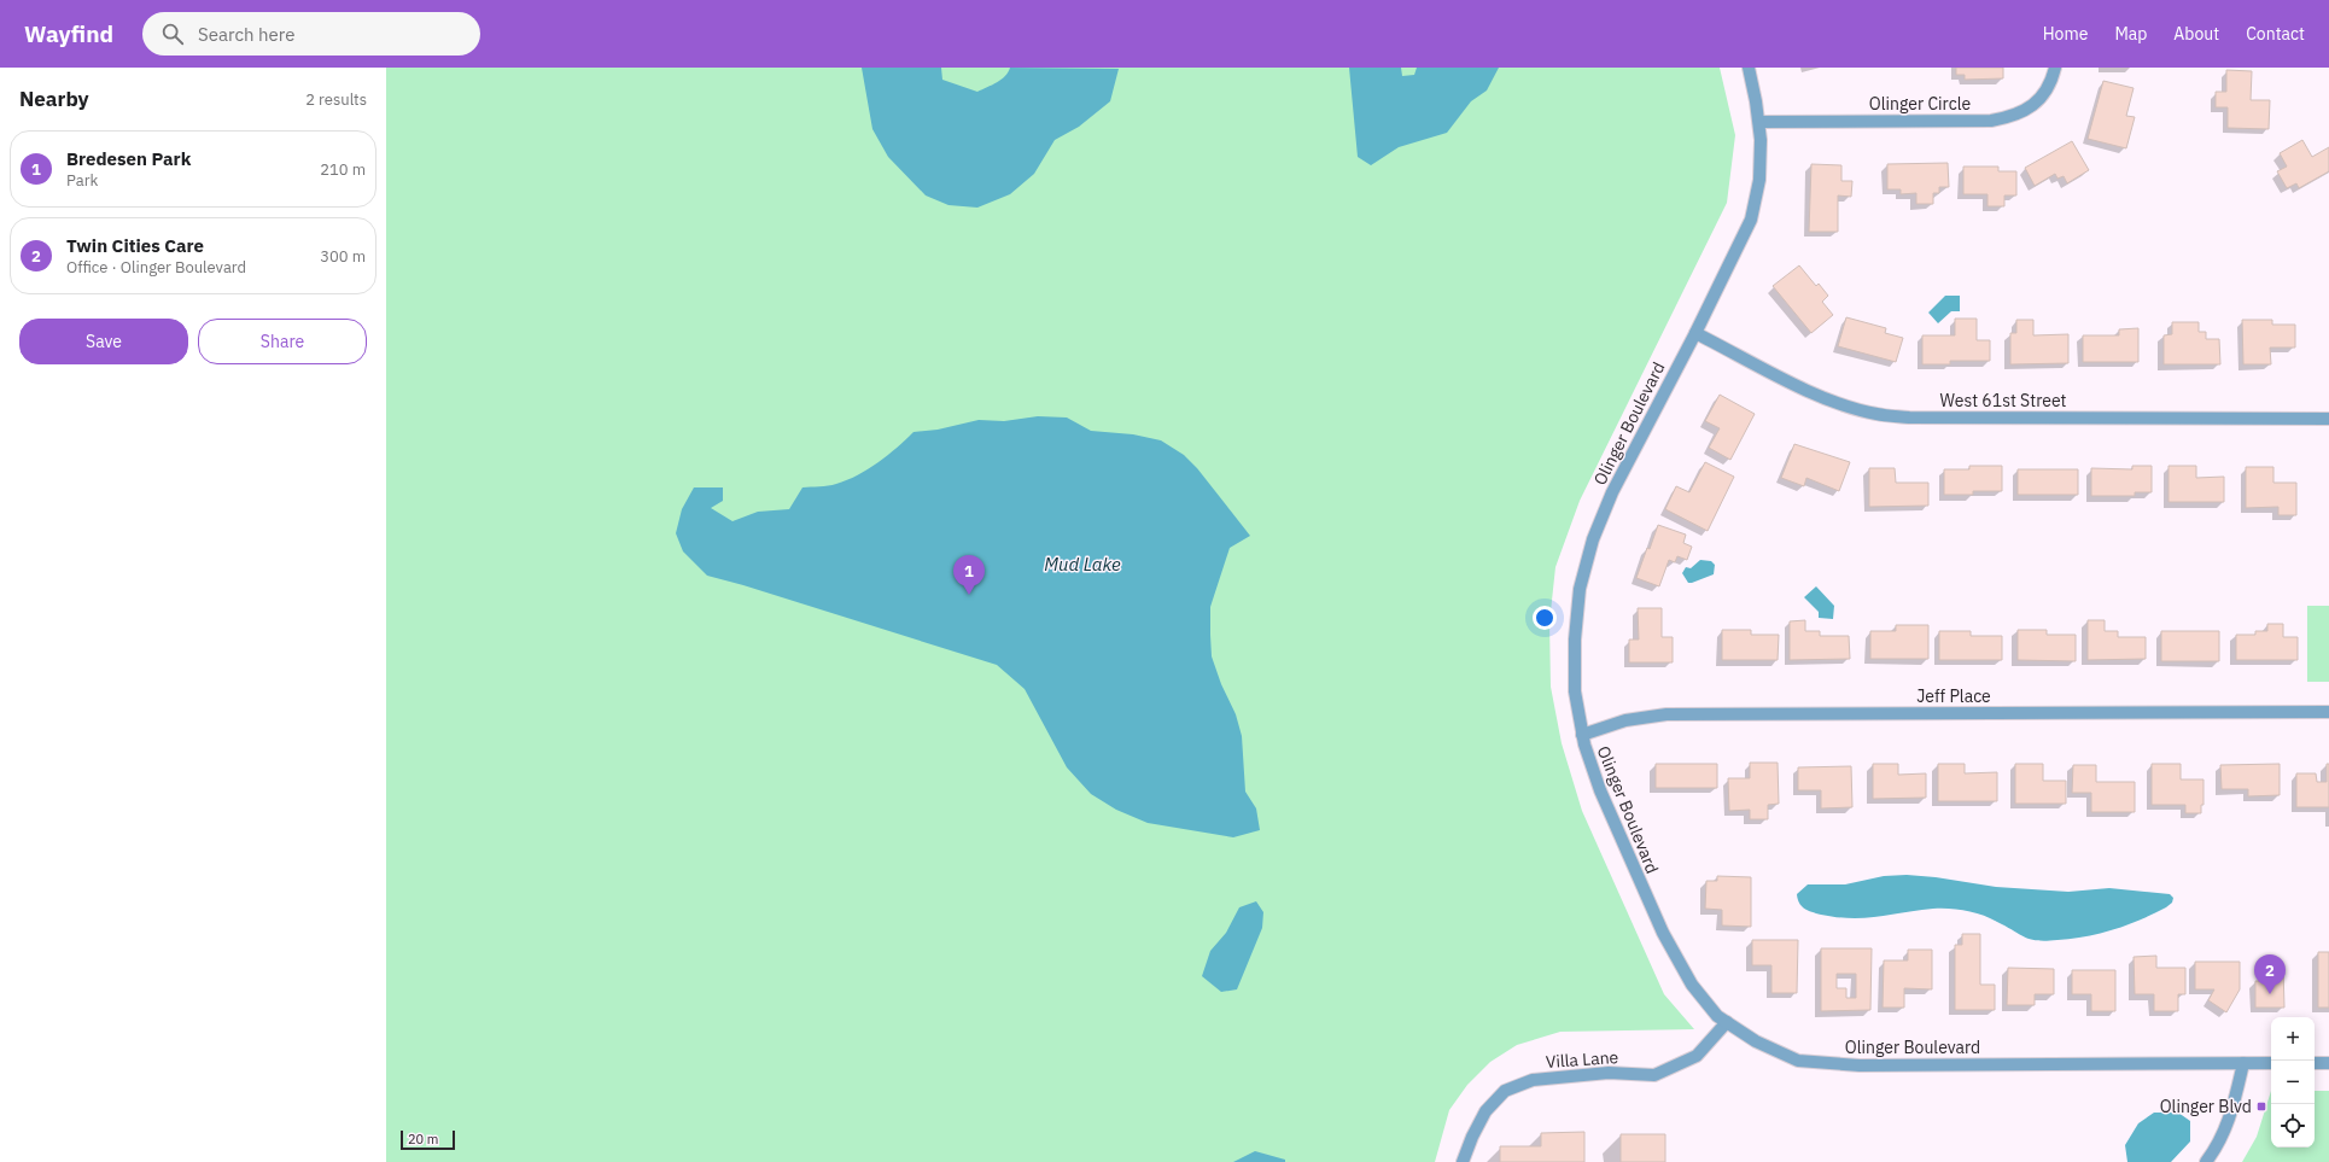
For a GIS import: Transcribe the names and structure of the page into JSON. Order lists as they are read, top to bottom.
{
  "streets": {
    "street": [
      "Olinger Circle",
      "West 61st Street",
      "Olinger Boulevard",
      "Jeff Place",
      "Villa Lane"
    ]
  },
  "crossings": [
    ["Olinger Circle", "Olinger Boulevard"],
    ["West 61st Street", "Olinger Boulevard"],
    ["Olinger Boulevard", "Jeff Place"],
    ["Olinger Boulevard", "Villa Lane"]
  ],
  "water": ["Mud Lake"],
  "places": {
    "transit": ["Olinger Blvd"]
  },
  "scale_bar": "20 m",
  "page": {
    "header": "Wayfind",
    "search": "Search here",
    "nav": [
      "Home",
      "Map",
      "About",
      "Contact"
    ],
    "heading": ["Nearby", "2 results"],
    "list": [
      {
        "mark": "1",
        "name": "Bredesen Park",
        "note": "Park",
        "value": "210 m"
      },
      {
        "mark": "2",
        "name": "Twin Cities Care",
        "note": "Office · Olinger Boulevard",
        "value": "300 m"
      }
    ],
    "buttons": ["Save", "Share"],
    "pins": ["1", "2"],
    "map_buttons": ["+", "−"],
    "scale": "20 m"
  }
}
